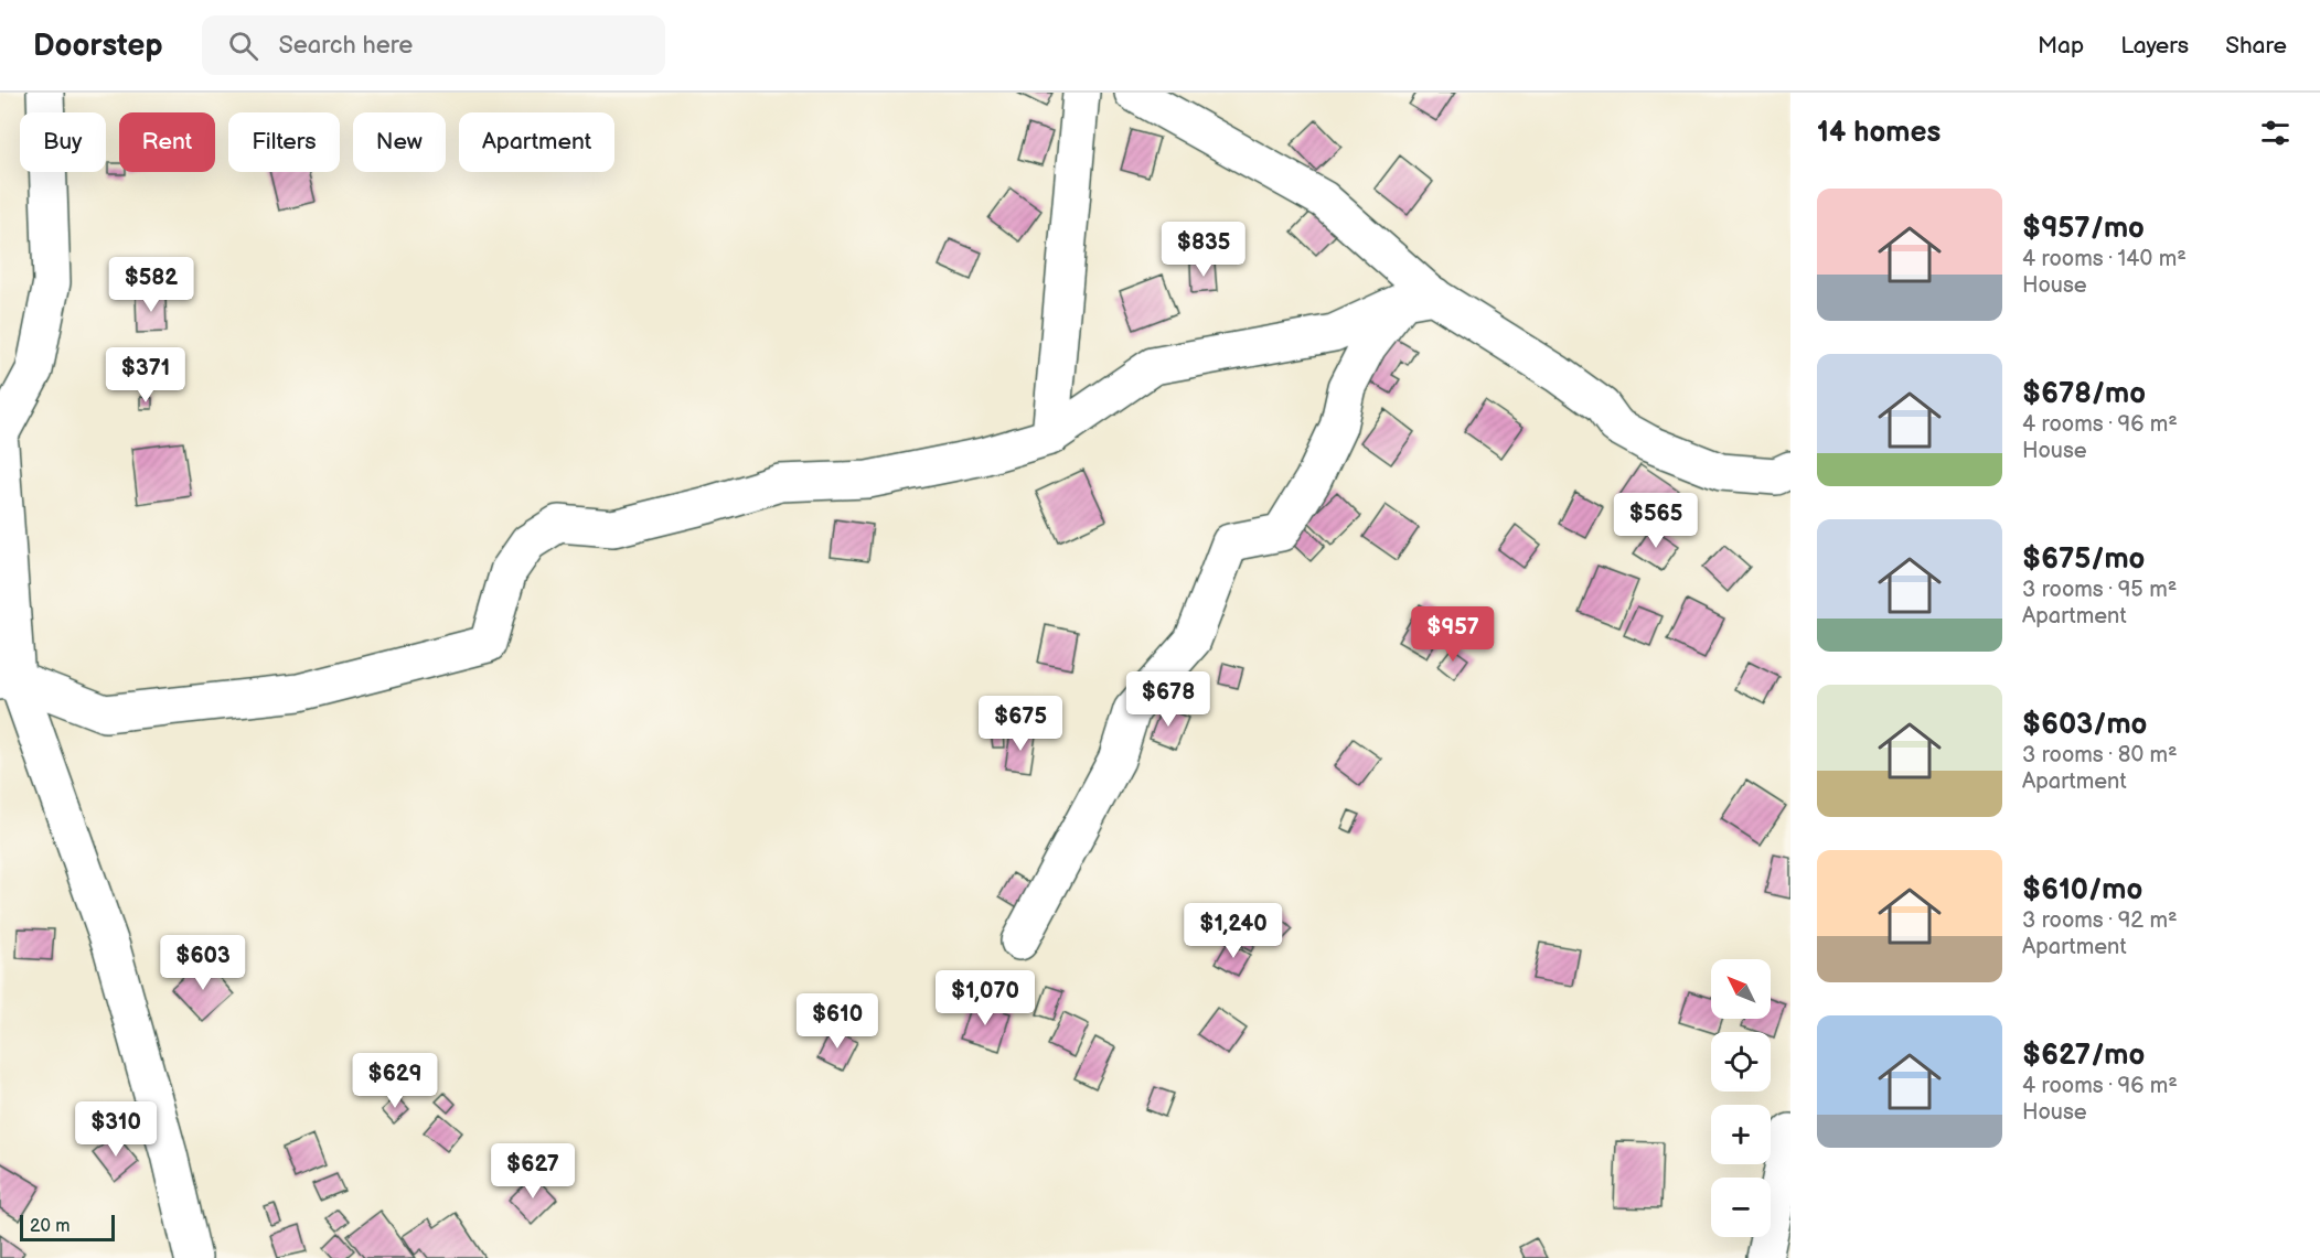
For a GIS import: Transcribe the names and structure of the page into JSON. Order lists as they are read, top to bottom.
{
  "scale_bar": "20 m",
  "north": "top left",
  "page": {
    "header": "Doorstep",
    "search": "Search here",
    "nav": ["Map", "Layers", "Share"],
    "heading": "14 homes",
    "chip": [
      "Buy",
      "Rent",
      "Filters",
      "New",
      "Apartment"
    ],
    "list": [
      {
        "name": "$957/mo",
        "note": "4 rooms · 140 m² · House"
      },
      {
        "name": "$678/mo",
        "note": "4 rooms · 96 m² · House"
      },
      {
        "name": "$675/mo",
        "note": "3 rooms · 95 m² · Apartment"
      },
      {
        "name": "$603/mo",
        "note": "3 rooms · 80 m² · Apartment"
      },
      {
        "name": "$610/mo",
        "note": "3 rooms · 92 m² · Apartment"
      },
      {
        "name": "$627/mo",
        "note": "4 rooms · 96 m² · House"
      }
    ],
    "price": [
      "$835",
      "$582",
      "$371",
      "$565",
      "$957",
      "$678",
      "$675",
      "$1,240",
      "$603",
      "$1,070",
      "$610",
      "$629",
      "$310",
      "$627"
    ],
    "map_buttons": ["+", "−"],
    "scale": "20 m"
  }
}
